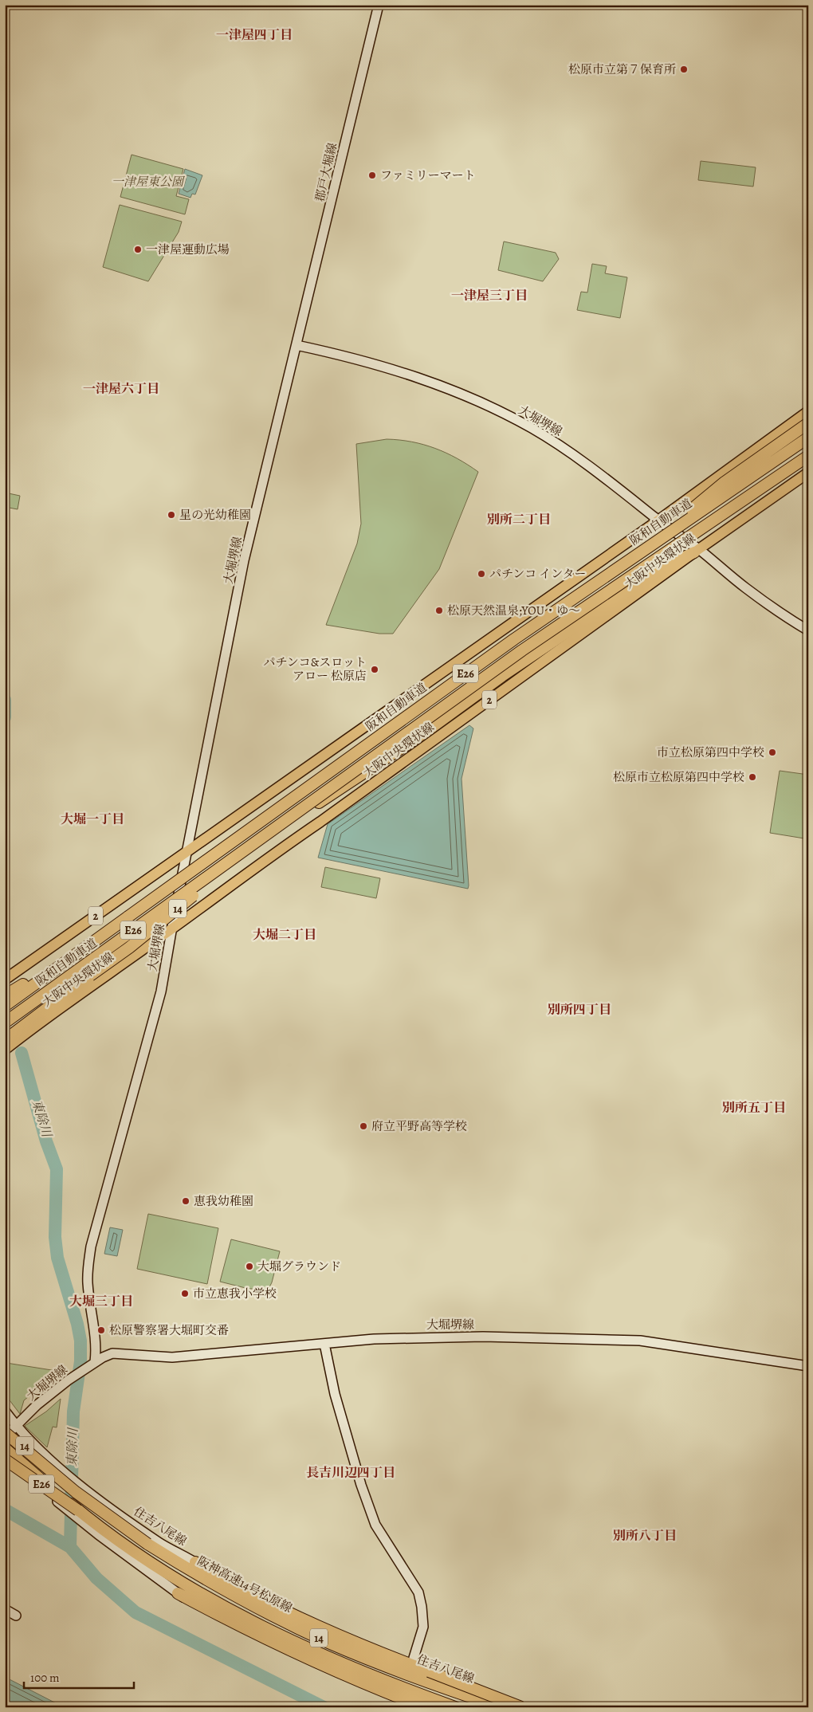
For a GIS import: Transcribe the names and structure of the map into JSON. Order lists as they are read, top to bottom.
{
  "streets": {
    "highway": [
      "阪和自動車道",
      "E26",
      "14",
      "阪神高速14号松原線"
    ],
    "main road": [
      "郡戸大堀線",
      "大堀堺線",
      "大阪中央環状線",
      "2",
      "住吉八尾線"
    ]
  },
  "crossings": [
    ["郡戸大堀線", "大堀堺線"],
    ["大堀堺線", "大阪中央環状線"],
    ["大堀堺線", "2"],
    ["大堀堺線", "住吉八尾線"],
    ["阪和自動車道", "E26"],
    ["阪和自動車道", "14"],
    ["E26", "14"],
    ["14", "阪神高速14号松原線"]
  ],
  "districts": [
    "一津屋四丁目",
    "一津屋三丁目",
    "一津屋六丁目",
    "別所二丁目",
    "大堀一丁目",
    "大堀二丁目",
    "別所四丁目",
    "別所五丁目",
    "大堀三丁目",
    "長吉川辺四丁目",
    "別所八丁目"
  ],
  "water": ["東除川"],
  "parks": ["一津屋東公園"],
  "places": [
    "松原市立第７保育所",
    "ファミリーマート",
    "一津屋運動広場",
    "星の光幼稚園",
    "パチンコ インター",
    "松原天然温泉;YOU・ゆ〜",
    "パチンコ&スロット アロー 松原店",
    "市立松原第四中学校",
    "松原市立松原第四中学校",
    "府立平野高等学校",
    "恵我幼稚園",
    "大堀グラウンド",
    "市立恵我小学校",
    "松原警察署大堀町交番"
  ],
  "scale_bar": "100 m"
}
